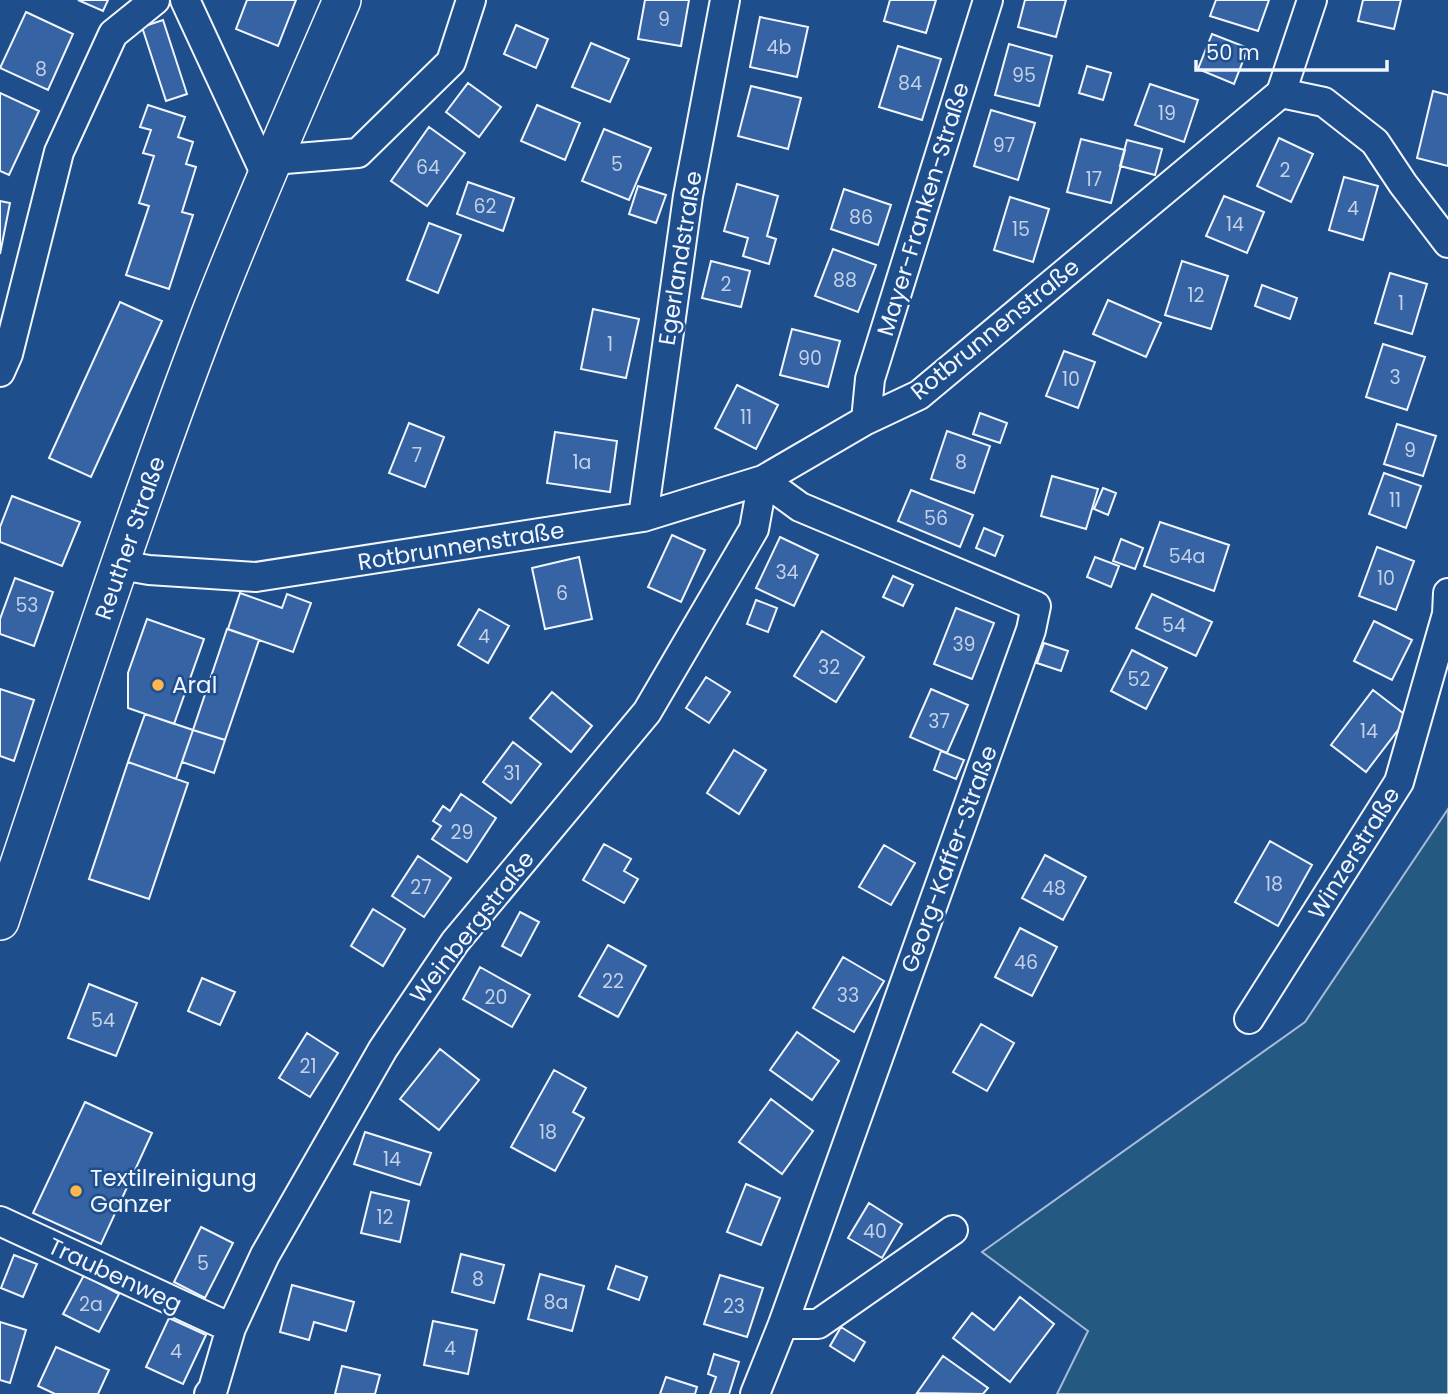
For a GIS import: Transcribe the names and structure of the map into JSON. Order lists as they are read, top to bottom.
{
  "streets": {
    "main road": ["Reuther Straße"],
    "street": [
      "Mayer-Franken-Straße",
      "Egerlandstraße",
      "Rotbrunnenstraße",
      "Winzerstraße",
      "Georg-Kaffer-Straße",
      "Weinbergstraße",
      "Traubenweg"
    ]
  },
  "crossings": [
    ["Mayer-Franken-Straße", "Rotbrunnenstraße"],
    ["Egerlandstraße", "Rotbrunnenstraße"],
    ["Rotbrunnenstraße", "Reuther Straße"],
    ["Rotbrunnenstraße", "Georg-Kaffer-Straße"],
    ["Rotbrunnenstraße", "Weinbergstraße"],
    ["Georg-Kaffer-Straße", "Weinbergstraße"],
    ["Weinbergstraße", "Traubenweg"]
  ],
  "places": ["Aral", "Textilreinigung Ganzer"],
  "house_numbers": [
    "9",
    "4b",
    "8",
    "95",
    "84",
    "19",
    "97",
    "5",
    "64",
    "2",
    "17",
    "62",
    "4",
    "86",
    "14",
    "15",
    "88",
    "2",
    "12",
    "1",
    "1",
    "90",
    "3",
    "10",
    "11",
    "9",
    "7",
    "1a",
    "8",
    "11",
    "56",
    "54a",
    "34",
    "10",
    "6",
    "53",
    "54",
    "4",
    "39",
    "32",
    "52",
    "37",
    "14",
    "31",
    "29",
    "18",
    "27",
    "48",
    "46",
    "22",
    "33",
    "20",
    "54",
    "21",
    "18",
    "14",
    "12",
    "40",
    "5",
    "8",
    "8a",
    "2a",
    "23",
    "4",
    "4"
  ],
  "scale_bar": "50 m"
}
